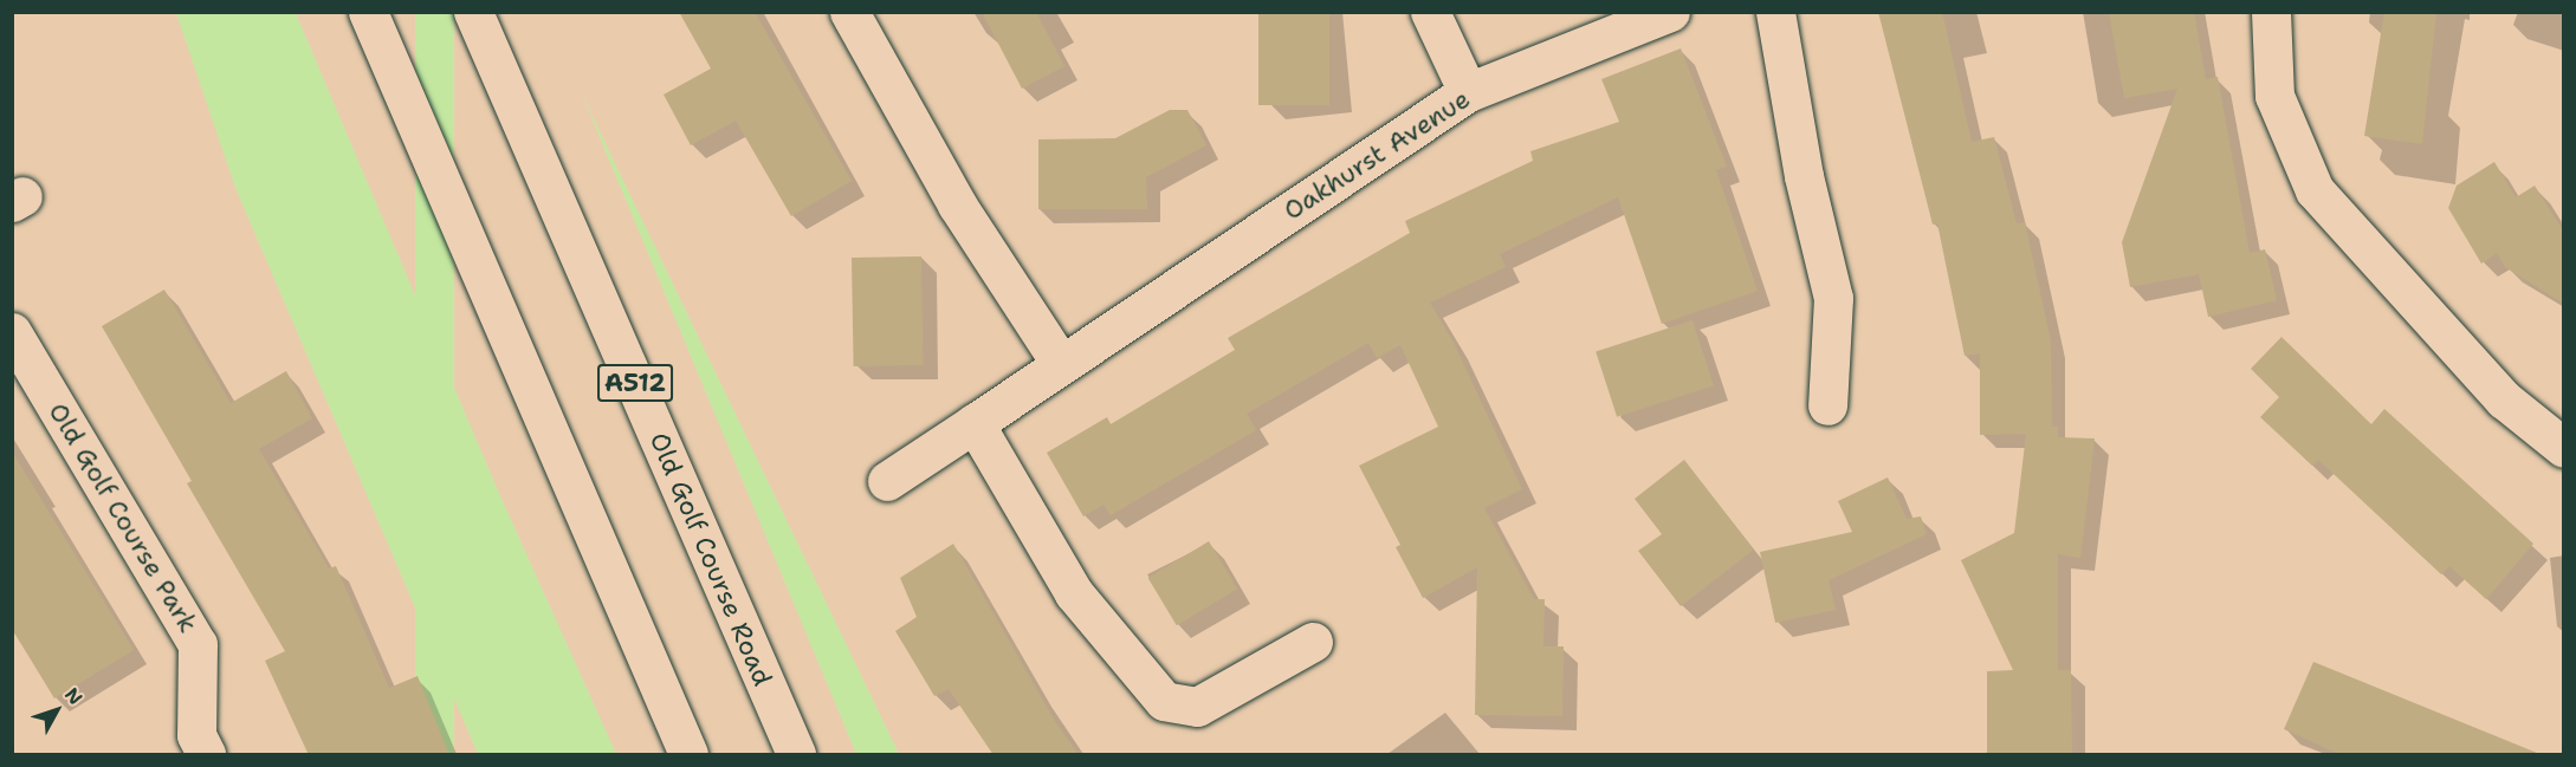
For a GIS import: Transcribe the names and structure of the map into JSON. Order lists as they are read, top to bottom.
{
  "streets": {
    "main road": [
      "Oakhurst Avenue",
      "A512",
      "Old Golf Course Park",
      "Old Golf Course Road"
    ]
  },
  "north": "top right"
}
